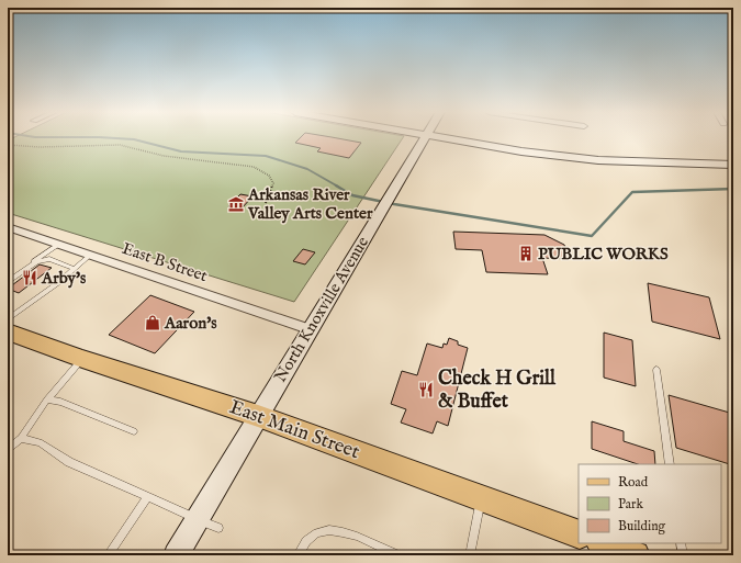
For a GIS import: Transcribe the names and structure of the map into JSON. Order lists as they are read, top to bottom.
{
  "streets": {
    "main road": ["North Knoxville Avenue", "East Main Street"],
    "street": ["East B Street"]
  },
  "crossings": [
    ["East B Street", "North Knoxville Avenue"],
    ["North Knoxville Avenue", "East Main Street"]
  ],
  "places": {
    "museum": ["Arkansas River Valley Arts Center"],
    "building": ["PUBLIC WORKS"],
    "restaurant": ["Arby's", "Check H Grill & Buffet"],
    "shop": ["Aaron's"]
  },
  "legend": ["Road", "Park", "Building"]
}
